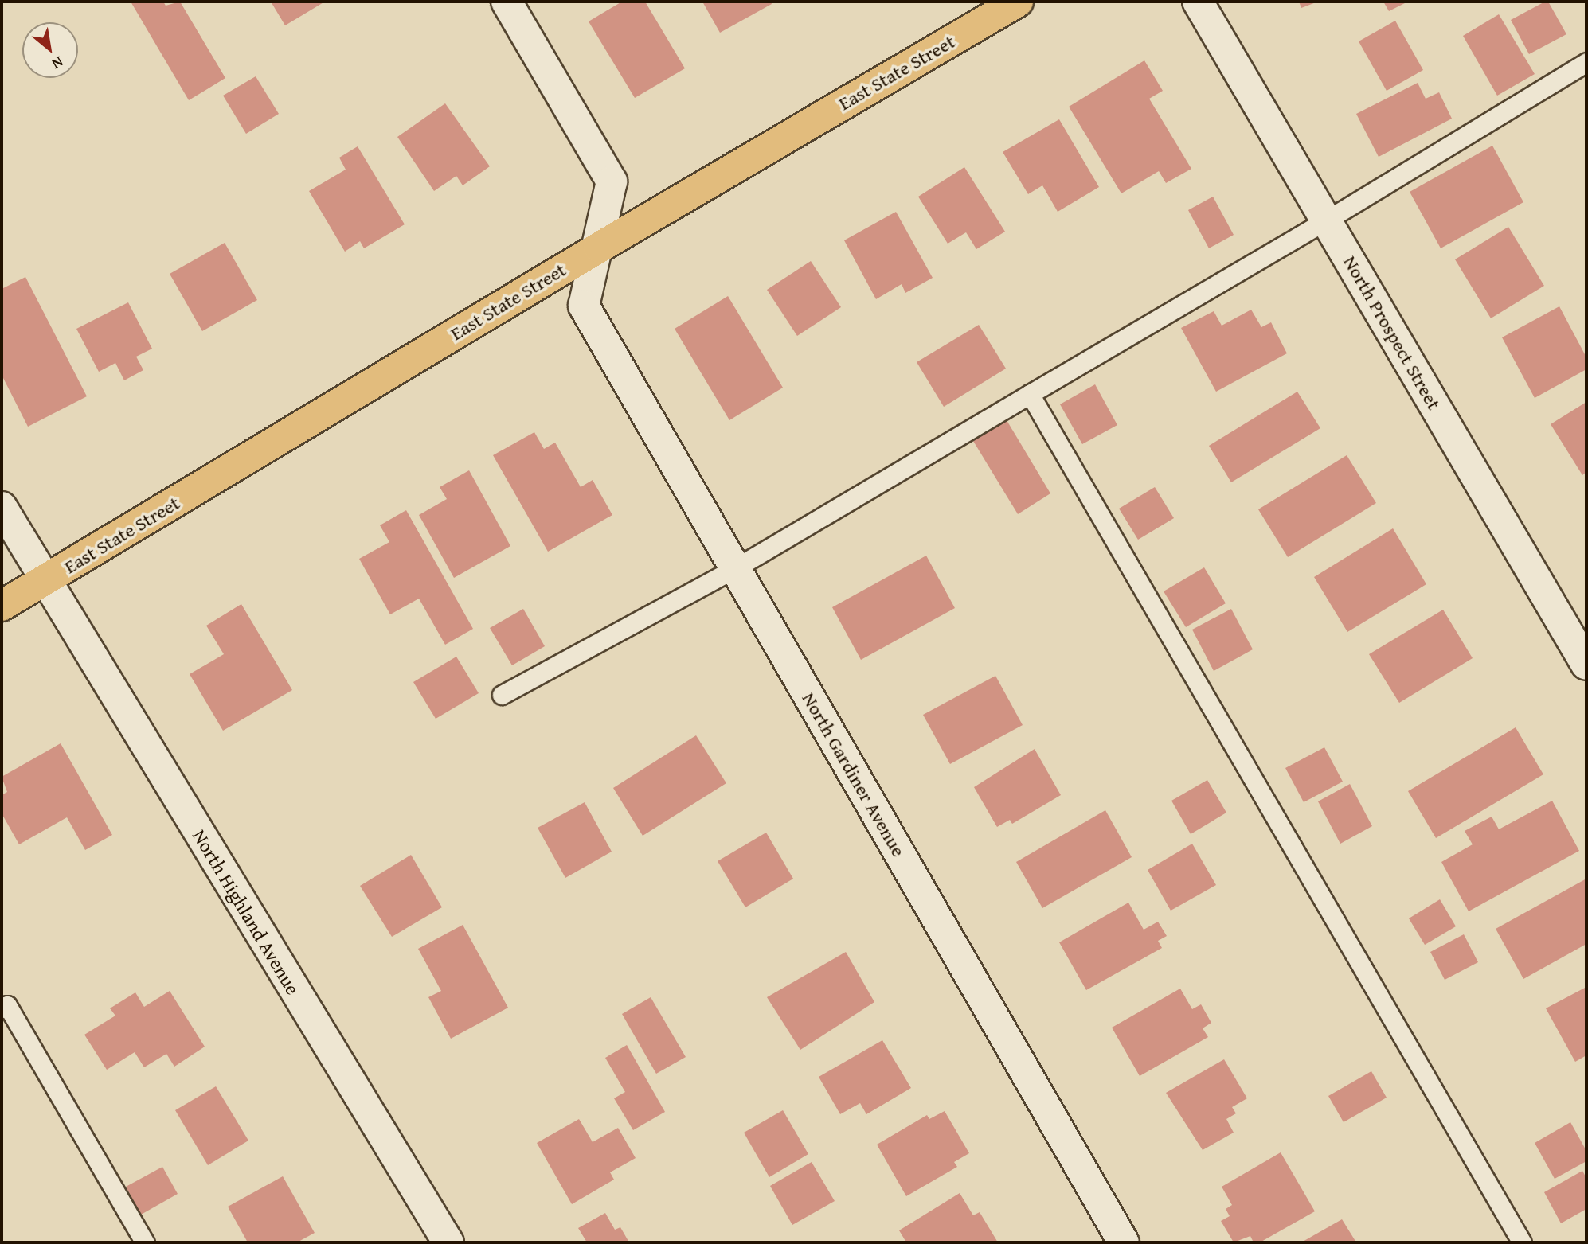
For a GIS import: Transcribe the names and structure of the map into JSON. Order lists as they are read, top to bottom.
{
  "streets": {
    "main road": ["East State Street"],
    "street": ["North Prospect Street", "North Gardiner Avenue", "North Highland Avenue"]
  },
  "crossings": [
    ["East State Street", "North Gardiner Avenue"],
    ["East State Street", "North Highland Avenue"]
  ],
  "north": "bottom right"
}
